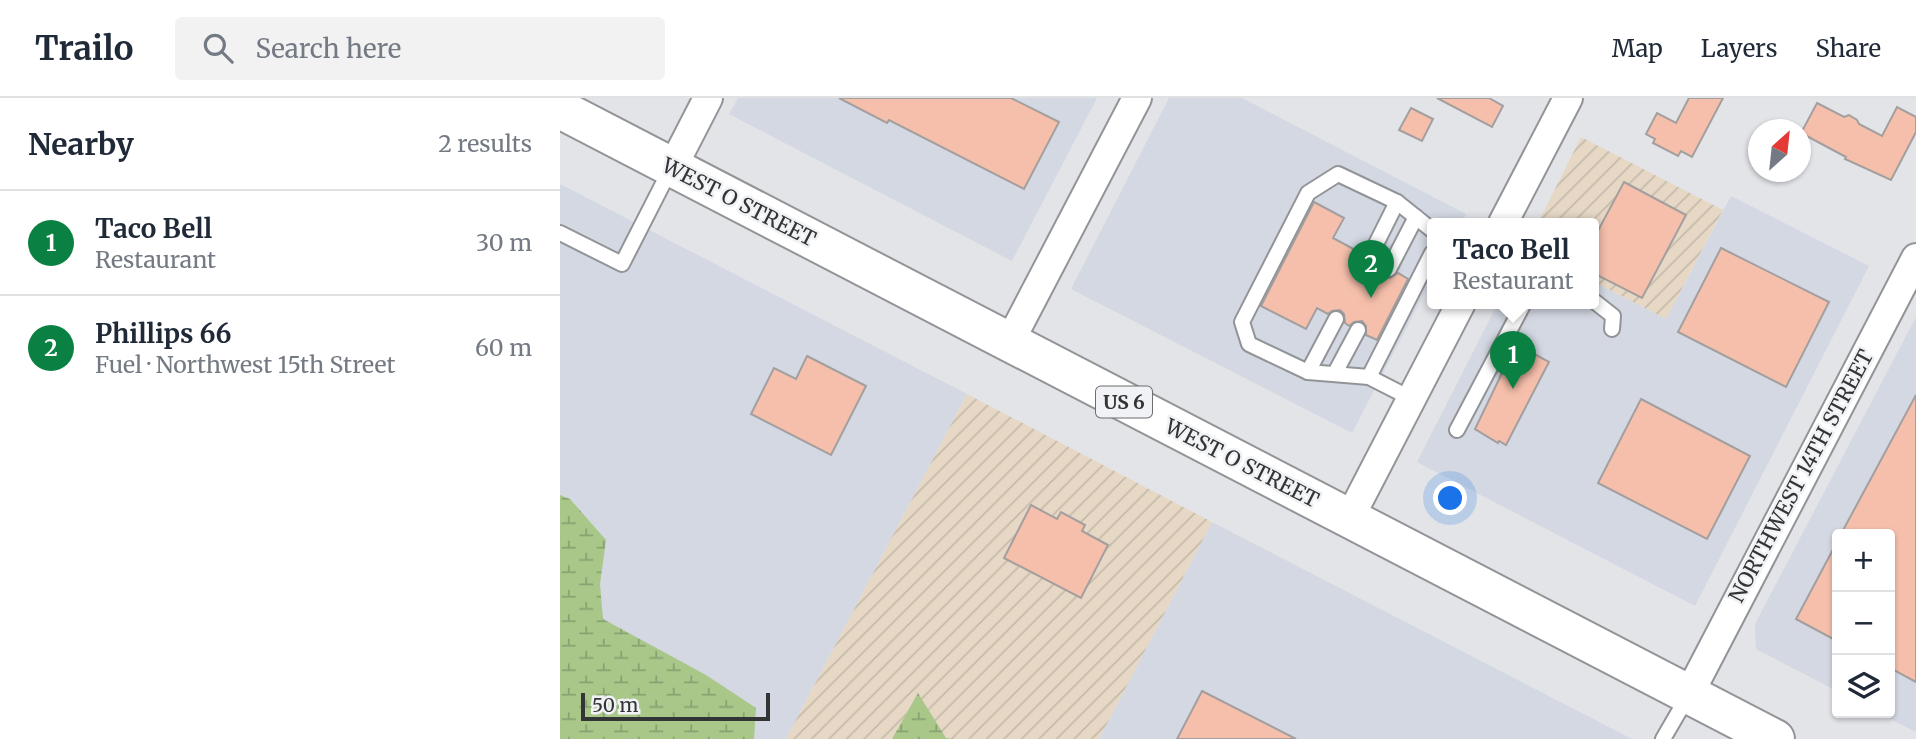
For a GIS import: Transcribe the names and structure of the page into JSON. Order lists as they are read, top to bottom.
{
  "streets": {
    "main road": ["WEST O STREET", "US 6"],
    "street": ["NORTHWEST 14TH STREET"]
  },
  "crossings": [
    ["WEST O STREET", "NORTHWEST 14TH STREET"]
  ],
  "scale_bar": "50 m",
  "north": "top right",
  "page": {
    "header": "Trailo",
    "search": "Search here",
    "nav": ["Map", "Layers", "Share"],
    "heading": ["Nearby", "2 results"],
    "list": [
      {
        "mark": "1",
        "name": "Taco Bell",
        "note": "Restaurant",
        "value": "30 m"
      },
      {
        "mark": "2",
        "name": "Phillips 66",
        "note": "Fuel · Northwest 15th Street",
        "value": "60 m"
      }
    ],
    "popup": ["Taco Bell", "Restaurant"],
    "pins": ["2", "1"],
    "map_buttons": ["+", "−"],
    "scale": "50 m"
  }
}
